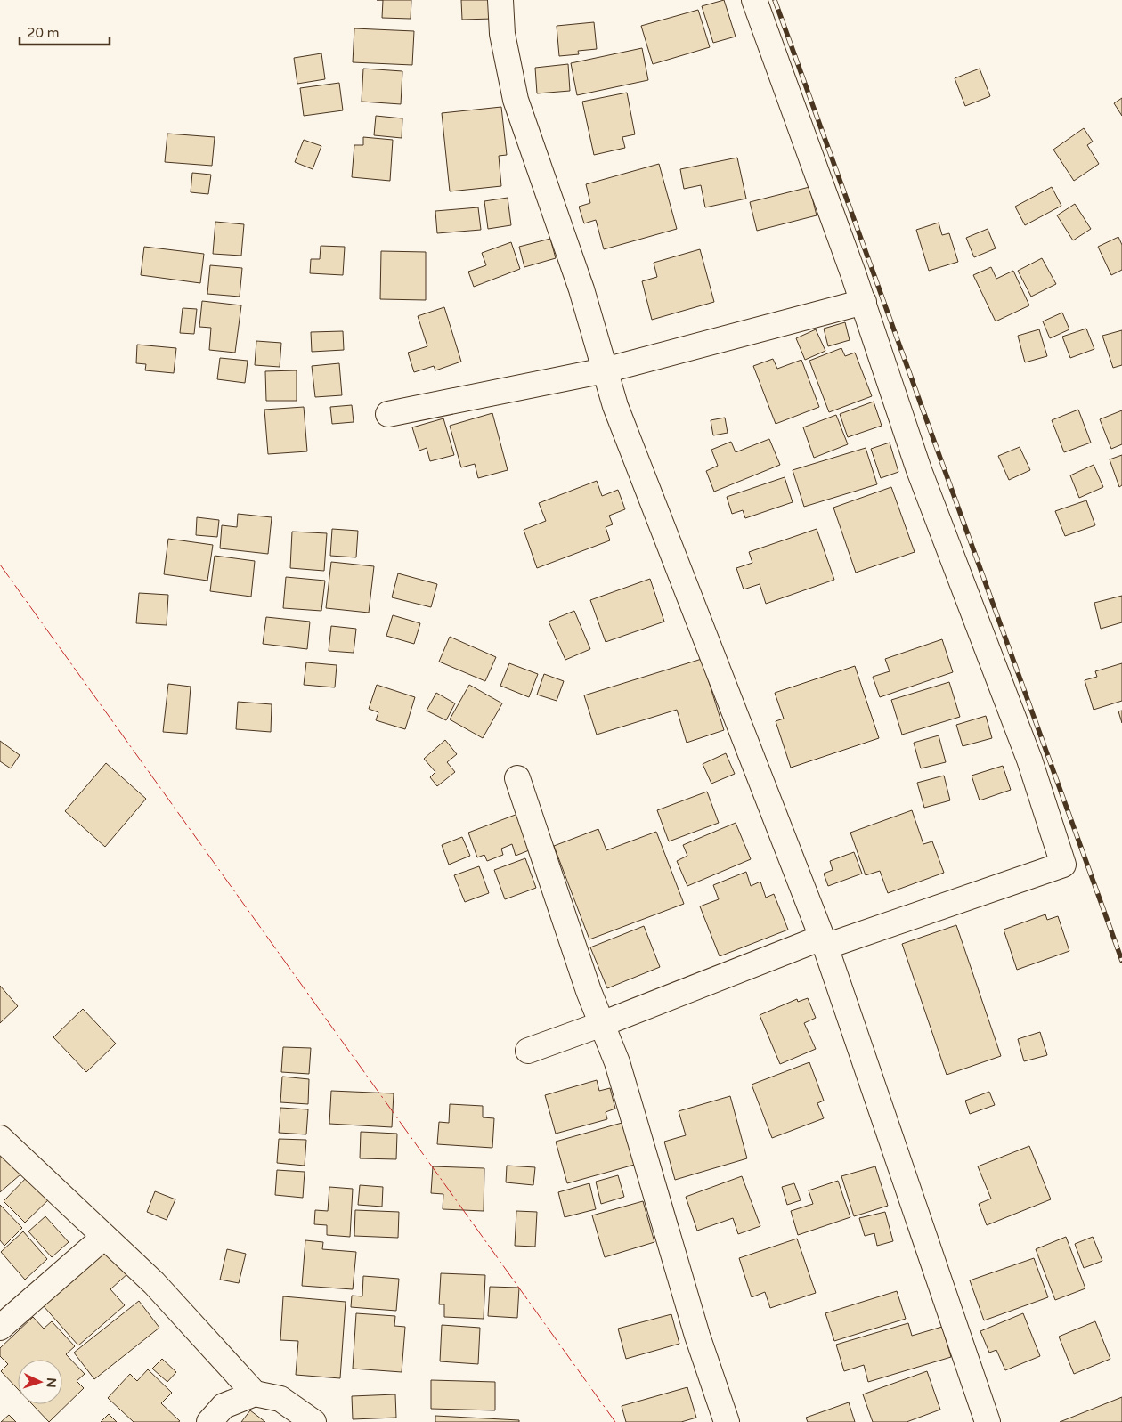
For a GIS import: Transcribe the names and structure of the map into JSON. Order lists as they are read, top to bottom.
{
  "scale_bar": "20 m",
  "north": "right"
}
